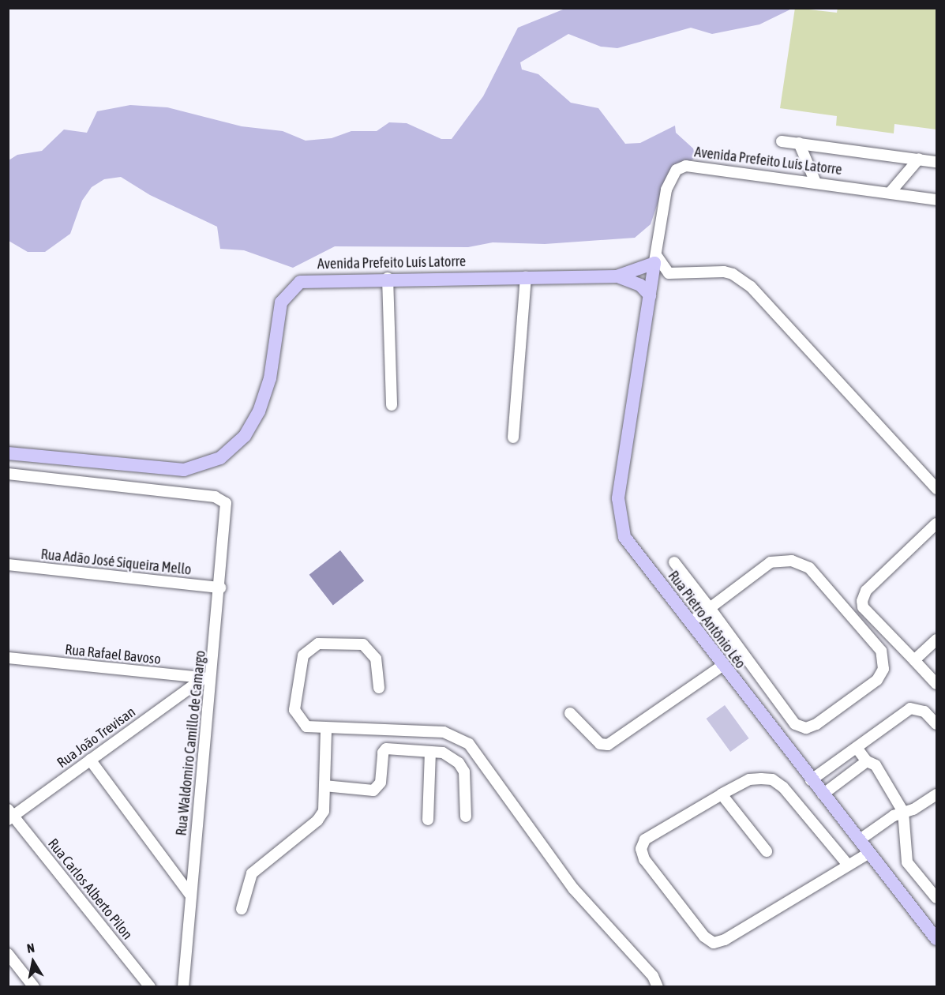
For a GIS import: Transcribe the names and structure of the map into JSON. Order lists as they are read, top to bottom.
{
  "streets": {
    "main road": ["Avenida Prefeito Luís Latorre", "Rua Pietro Antônio Léo"],
    "street": [
      "Rua Adão José Siqueira Mello",
      "Rua Rafael Bavoso",
      "Rua João Trevisan",
      "Rua Waldomiro Camillo de Camargo",
      "Rua Carlos Alberto Pilon"
    ]
  },
  "crossings": [
    ["Avenida Prefeito Luís Latorre", "Rua Pietro Antônio Léo"],
    ["Rua Adão José Siqueira Mello", "Rua Waldomiro Camillo de Camargo"],
    ["Rua Rafael Bavoso", "Rua João Trevisan"],
    ["Rua João Trevisan", "Rua Carlos Alberto Pilon"]
  ],
  "north": "top"
}
